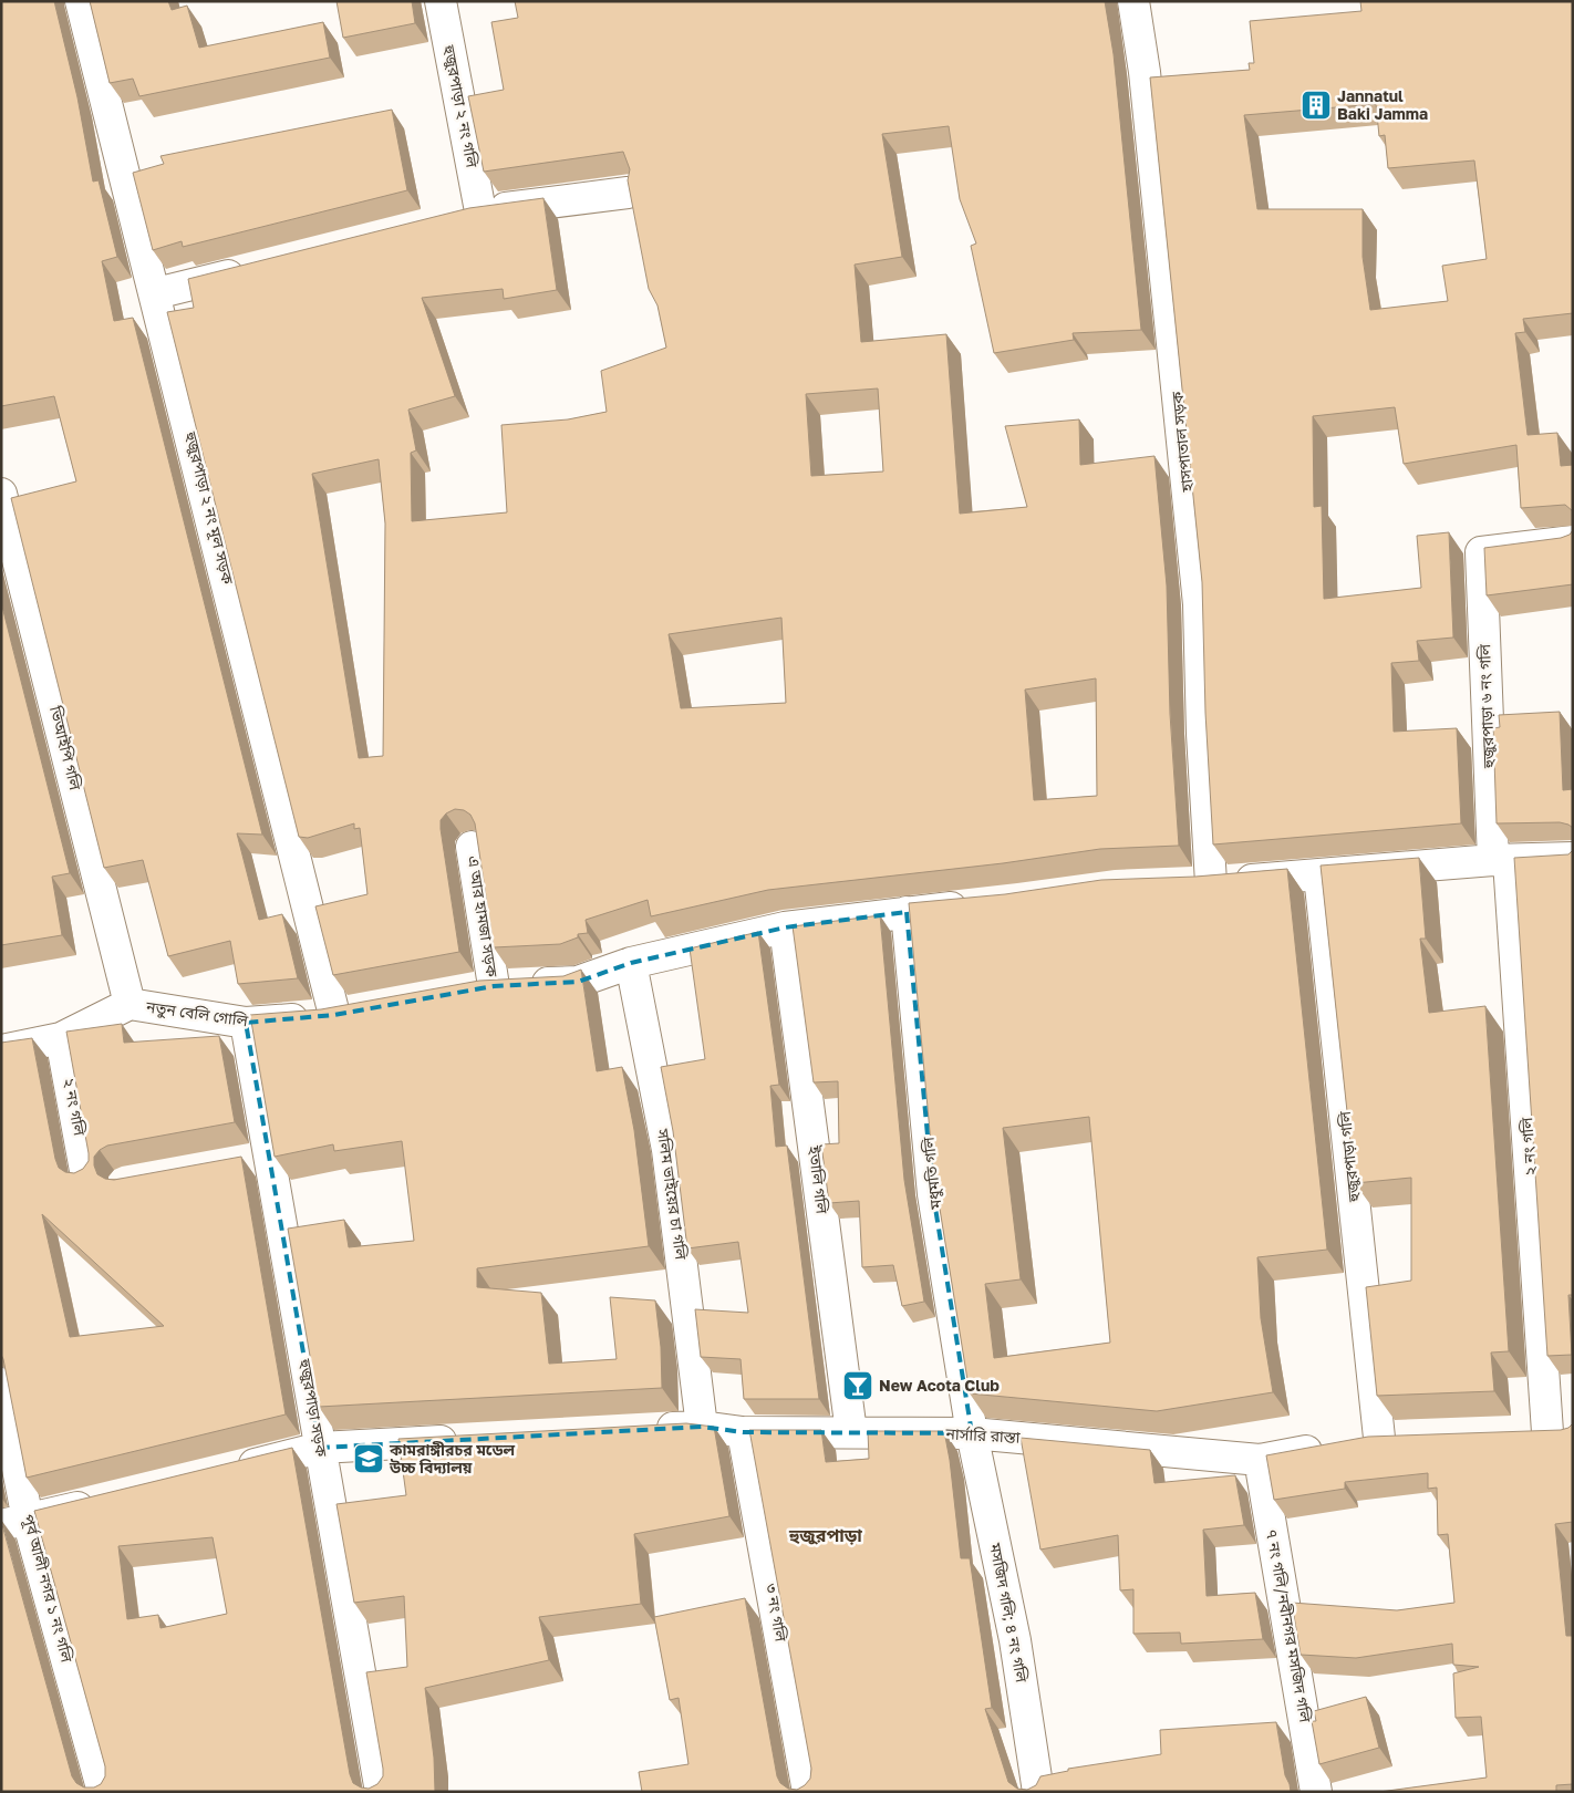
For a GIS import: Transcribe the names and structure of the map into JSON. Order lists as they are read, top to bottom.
{
  "streets": {
    "street": [
      "হুজুরপাড়া ২ নং গলি",
      "হাসপাতাল সড়ক",
      "হুজুরপাড়া ২ নং মূল সড়ক",
      "হুজুরপাড়া ৬ নং গলি",
      "ভিআইপি গলি",
      "এ আর হামজা সড়ক",
      "নতুন বেলি গোলি",
      "২ নং গলি",
      "হুজুরপাড়া গলি",
      "মধুমতি গলি",
      "ইতালি গলি",
      "সলিম ভাইয়ের চা গলি",
      "হুজুরপাড়া সড়ক",
      "নার্সারি রাস্তা",
      "পূর্ব আলী নগর ১ নং গলি",
      "৩ নং গলি",
      "মসজিদ গলি; ৪ নং গলি",
      "৭ নং গলি/নবীনগর মসজিদ গলি"
    ]
  },
  "crossings": [
    ["হুজুরপাড়া ২ নং মূল সড়ক", "নতুন বেলি গোলি"],
    ["হুজুরপাড়া ৬ নং গলি", "২ নং গলি"],
    ["ভিআইপি গলি", "নতুন বেলি গোলি"],
    ["নতুন বেলি গোলি", "২ নং গলি"],
    ["নতুন বেলি গোলি", "হুজুরপাড়া সড়ক"],
    ["হুজুরপাড়া গলি", "নার্সারি রাস্তা"],
    ["মধুমতি গলি", "নার্সারি রাস্তা"],
    ["মধুমতি গলি", "মসজিদ গলি; ৪ নং গলি"],
    ["ইতালি গলি", "নার্সারি রাস্তা"],
    ["সলিম ভাইয়ের চা গলি", "নার্সারি রাস্তা"],
    ["নার্সারি রাস্তা", "৩ নং গলি"],
    ["নার্সারি রাস্তা", "মসজিদ গলি; ৪ নং গলি"],
    ["নার্সারি রাস্তা", "৭ নং গলি/নবীনগর মসজিদ গলি"]
  ],
  "districts": ["হুজুরপাড়া"],
  "places": {
    "building": ["Jannatul Baki Jamma"],
    "bar": ["New Acota Club"],
    "school or university": ["কামরাঙ্গীরচর মডেল উচ্চ বিদ্যালয়"]
  }
}
